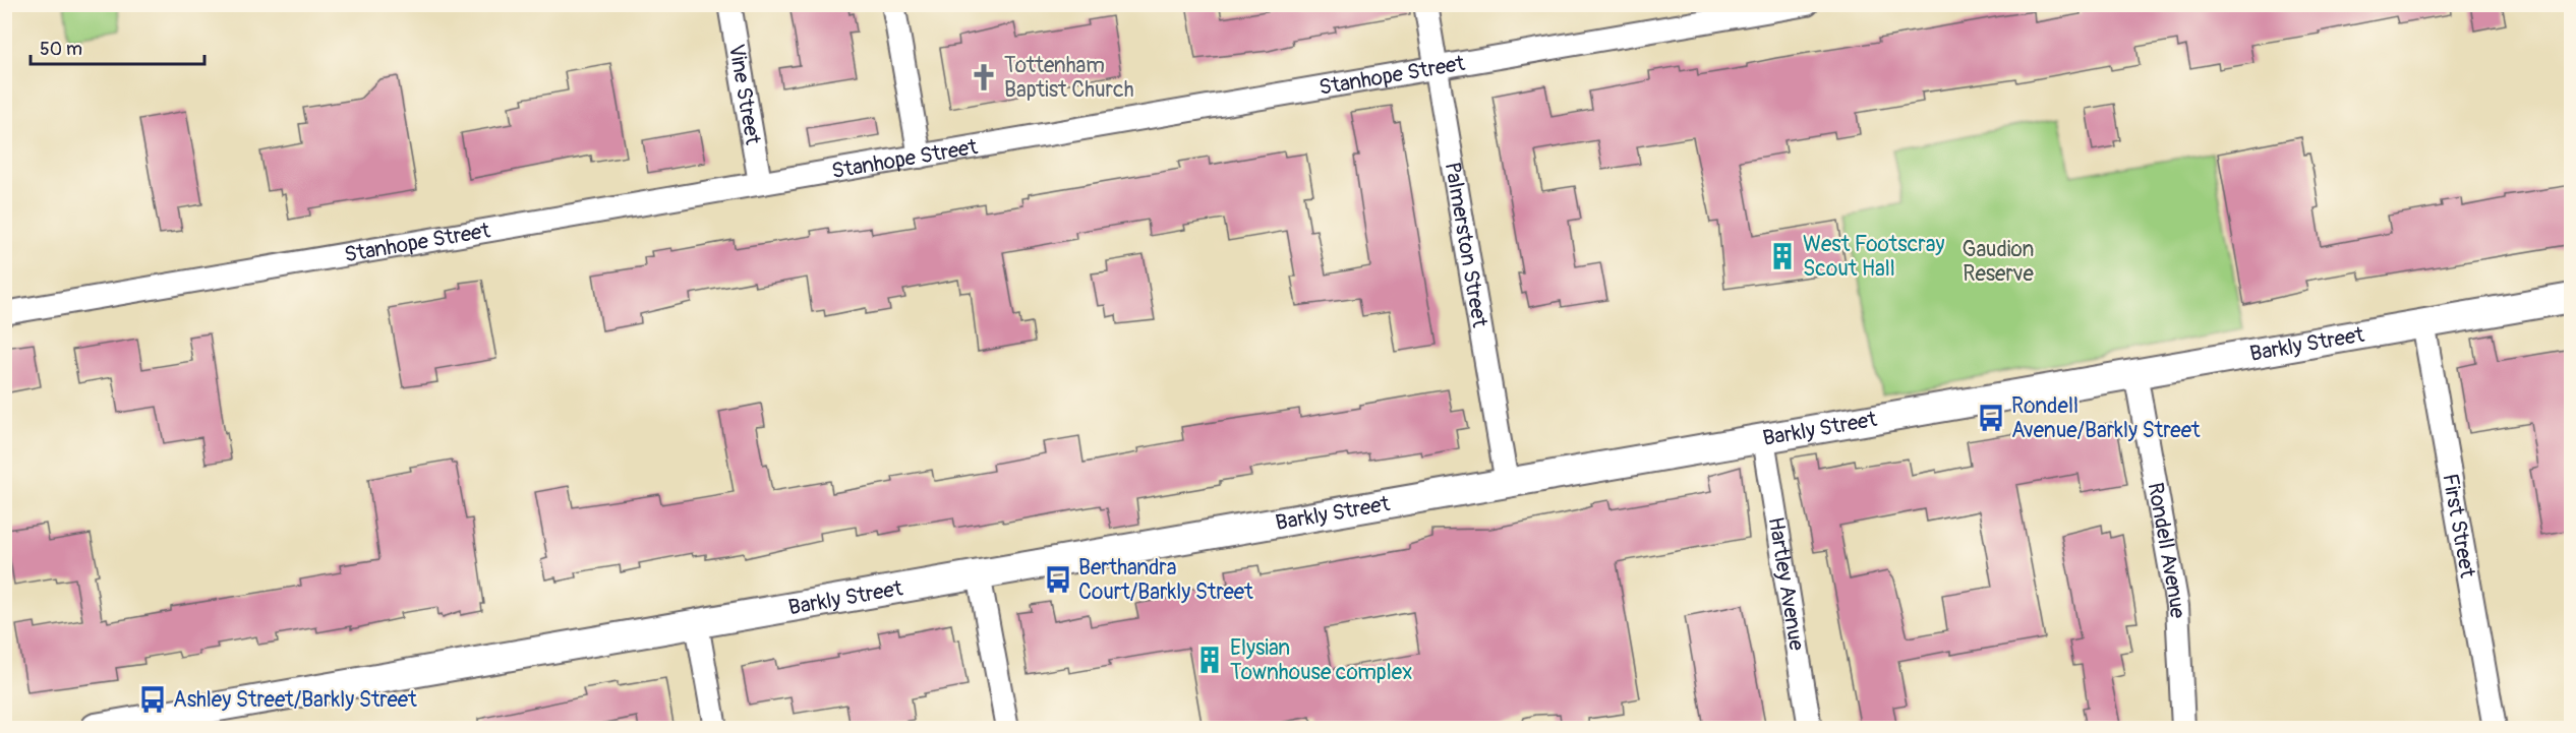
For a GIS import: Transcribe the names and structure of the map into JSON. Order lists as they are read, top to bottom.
{
  "streets": {
    "street": [
      "Stanhope Street",
      "Vine Street",
      "Palmerston Street",
      "Barkly Street",
      "First Street",
      "Rondell Avenue",
      "Hartley Avenue"
    ]
  },
  "crossings": [
    ["Stanhope Street", "Vine Street"],
    ["Stanhope Street", "Palmerston Street"],
    ["Palmerston Street", "Barkly Street"],
    ["Barkly Street", "First Street"],
    ["Barkly Street", "Rondell Avenue"],
    ["Barkly Street", "Hartley Avenue"]
  ],
  "parks": ["Gaudion Reserve"],
  "places": {
    "church": ["Tottenham Baptist Church"],
    "building": ["West Footscray Scout Hall", "Elysian Townhouse complex"],
    "bus stop": ["Rondell Avenue/Barkly Street", "Berthandra Court/Barkly Street", "Ashley Street/Barkly Street"]
  },
  "scale_bar": "50 m"
}
